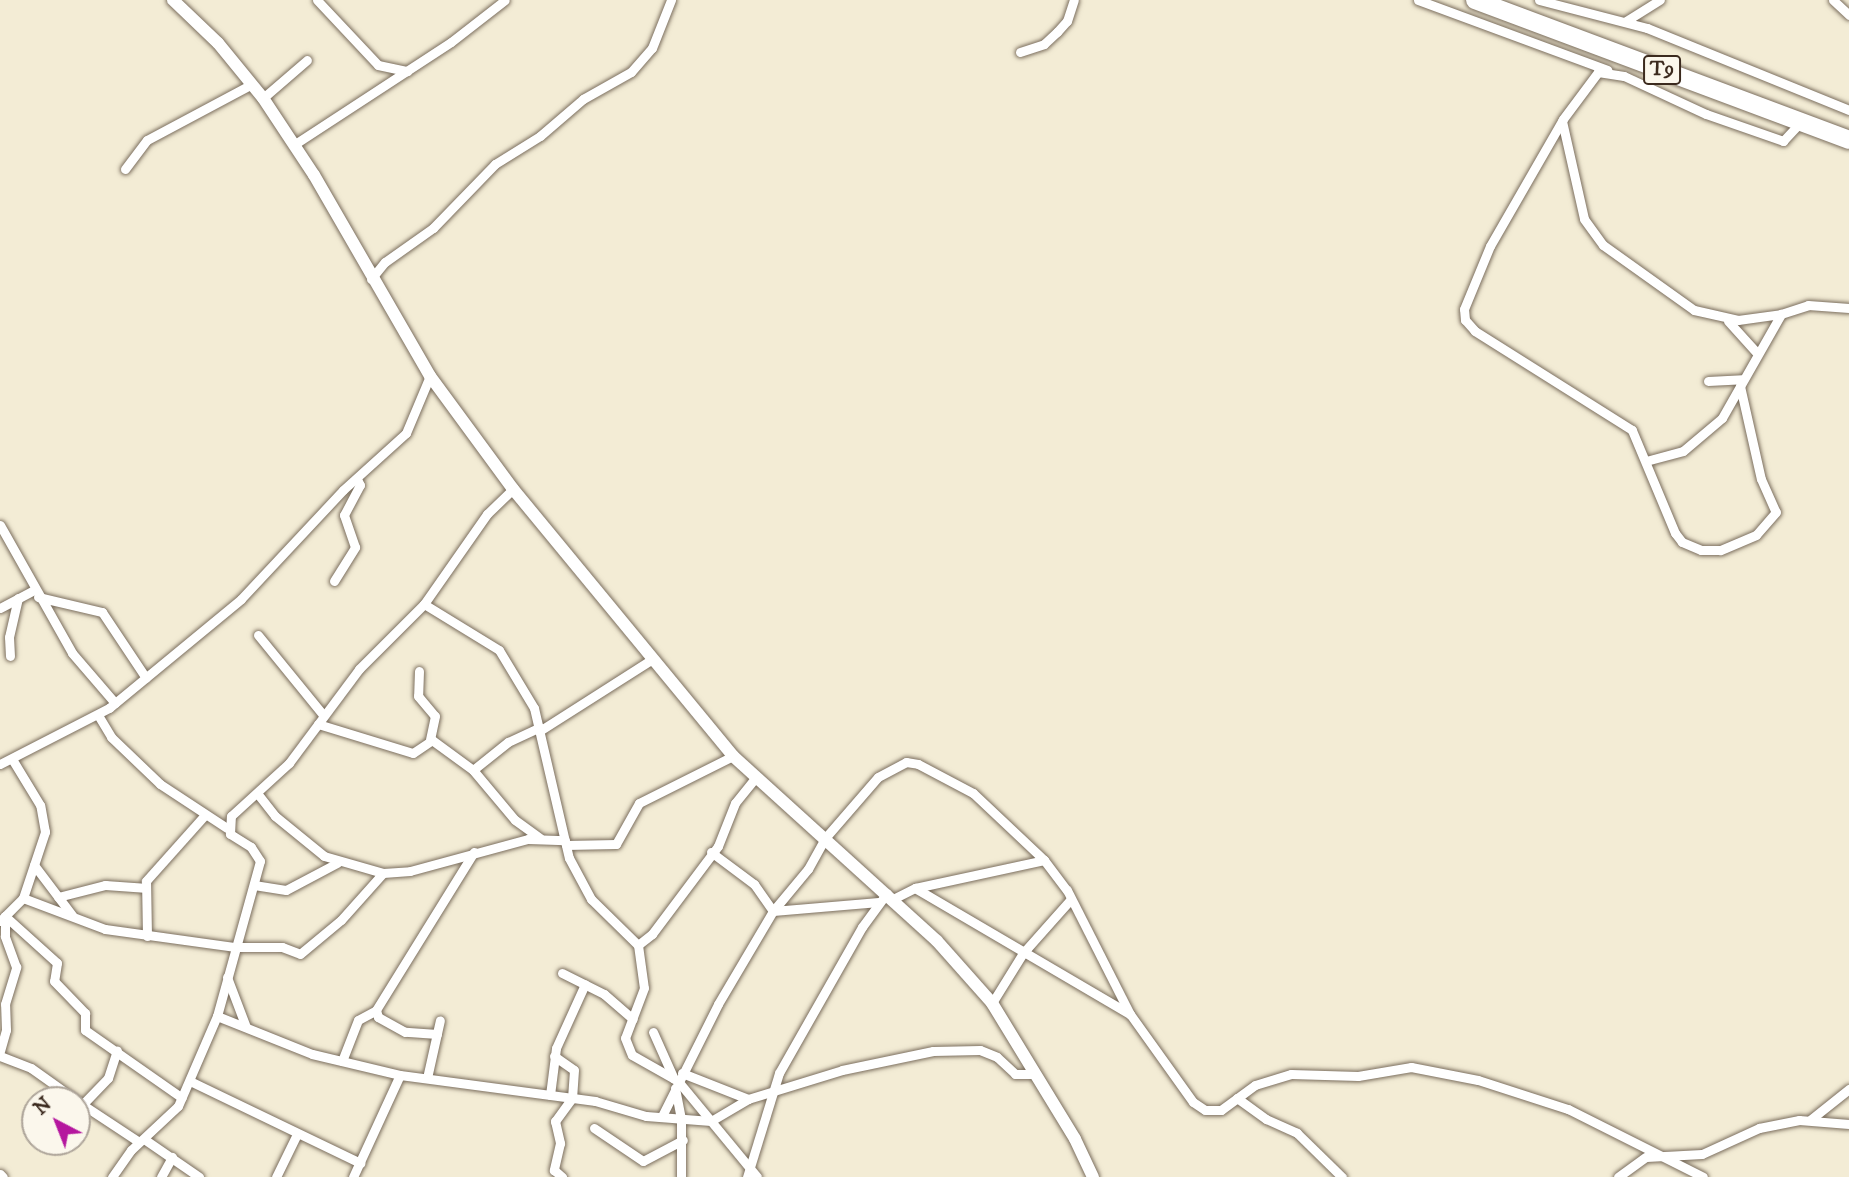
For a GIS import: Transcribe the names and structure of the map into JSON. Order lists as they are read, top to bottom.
{
  "streets": {
    "highway": ["T9"]
  },
  "north": "top left"
}
